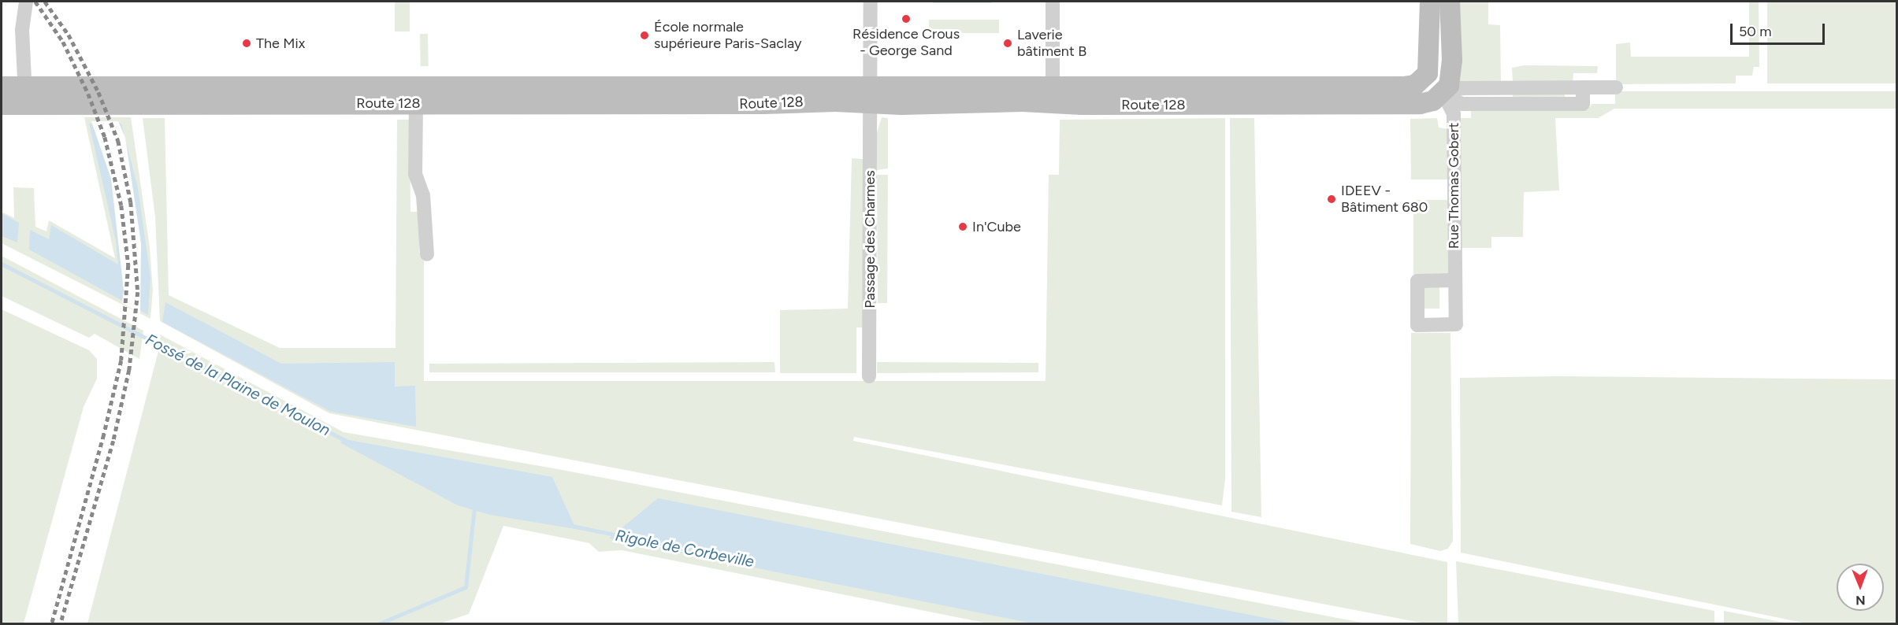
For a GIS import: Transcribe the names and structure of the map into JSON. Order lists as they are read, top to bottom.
{
  "streets": {
    "main road": ["Route 128"],
    "street": ["Rue Thomas Gobert", "Passage des Charmes"]
  },
  "crossings": [
    ["Route 128", "Rue Thomas Gobert"],
    ["Route 128", "Passage des Charmes"]
  ],
  "water": ["Fossé de la Plaine de Moulon", "Rigole de Corbeville"],
  "places": [
    "Résidence Crous - George Sand",
    "École normale supérieure Paris-Saclay",
    "The Mix",
    "Laverie bâtiment B",
    "IDEEV - Bâtiment 680",
    "In'Cube"
  ],
  "scale_bar": "50 m",
  "north": "bottom"
}
